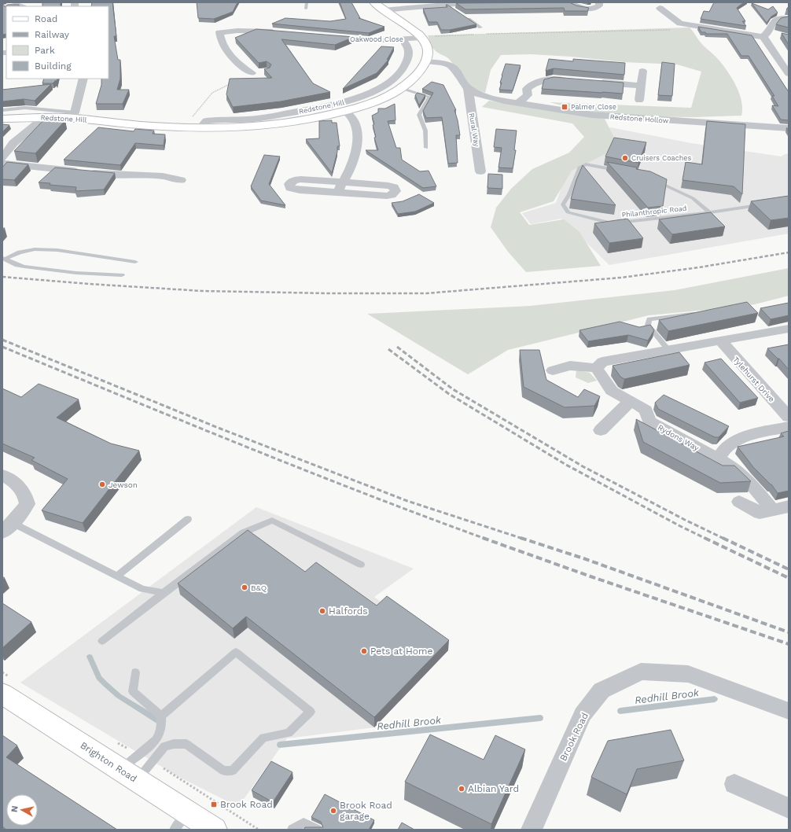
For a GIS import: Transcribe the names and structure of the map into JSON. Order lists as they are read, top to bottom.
{
  "streets": {
    "main road": ["Redstone Hill", "Brighton Road"],
    "street": [
      "Oakwood Close",
      "Redstone Hollow",
      "Rural Way",
      "Tylehurst Drive",
      "Rydons Way",
      "Brook Road"
    ],
    "lane": ["Philanthropic Road"]
  },
  "crossings": [
    ["Oakwood Close", "Redstone Hill"],
    ["Redstone Hill", "Redstone Hollow"],
    ["Redstone Hollow", "Rural Way"]
  ],
  "water": ["Redhill Brook"],
  "places": {
    "transit": ["Palmer Close", "Brook Road"],
    "other": [
      "Cruisers Coaches",
      "Jewson",
      "B&Q",
      "Halfords",
      "Pets at Home",
      "Albian Yard",
      "Brook Road garage"
    ]
  },
  "legend": [
    "Road",
    "Railway",
    "Park",
    "Building"
  ],
  "north": "left"
}
